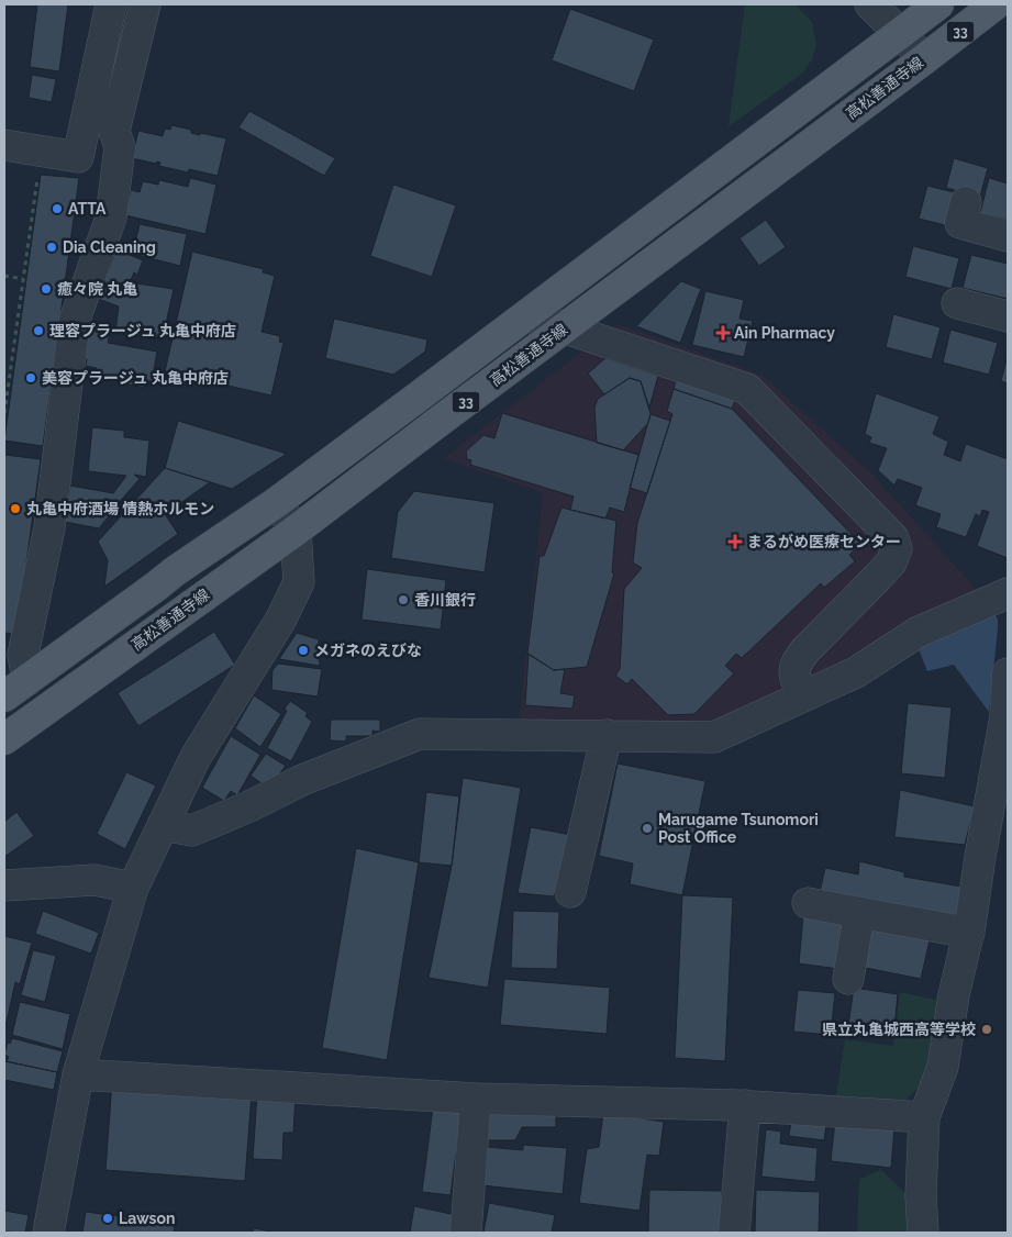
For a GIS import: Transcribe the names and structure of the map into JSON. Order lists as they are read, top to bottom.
{
  "streets": {
    "main road": ["33", "高松善通寺線"]
  },
  "places": {
    "other": [
      "ATTA",
      "Dia Cleaning",
      "癒々院 丸亀",
      "理容プラージュ 丸亀中府店",
      "美容プラージュ 丸亀中府店",
      "丸亀中府酒場 情熱ホルモン",
      "香川銀行",
      "メガネのえびな",
      "Marugame Tsunomori Post Office",
      "県立丸亀城西高等学校",
      "Lawson"
    ],
    "health": ["Ain Pharmacy", "まるがめ医療センター"]
  }
}
